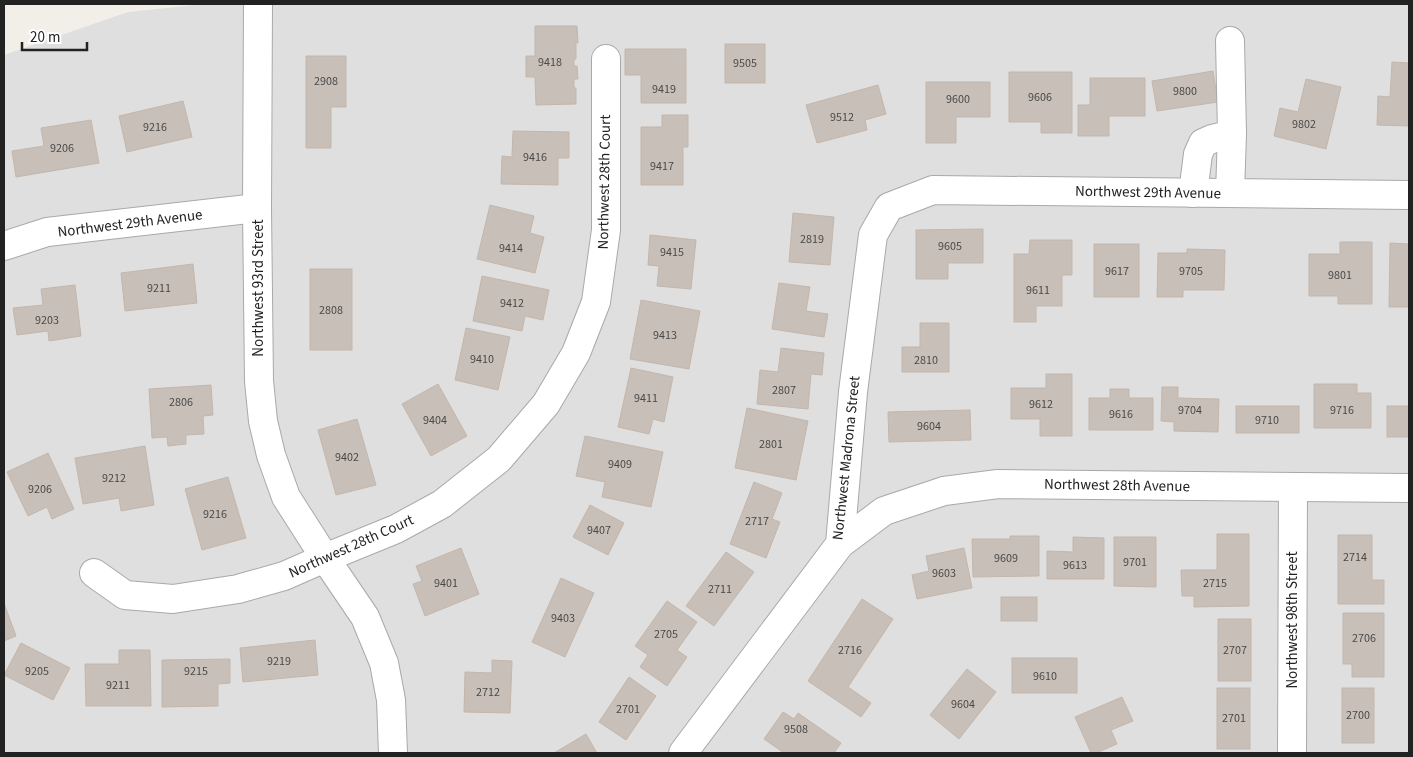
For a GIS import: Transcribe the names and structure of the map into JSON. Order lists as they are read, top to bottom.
{
  "streets": {
    "street": [
      "Northwest 28th Court",
      "Northwest 29th Avenue",
      "Northwest 93rd Street",
      "Northwest Madrona Street",
      "Northwest 28th Avenue",
      "Northwest 98th Street"
    ]
  },
  "crossings": [
    ["Northwest 28th Court", "Northwest 93rd Street"],
    ["Northwest 29th Avenue", "Northwest 93rd Street"],
    ["Northwest 29th Avenue", "Northwest Madrona Street"],
    ["Northwest Madrona Street", "Northwest 28th Avenue"],
    ["Northwest 28th Avenue", "Northwest 98th Street"]
  ],
  "house_numbers": [
    "9418",
    "9505",
    "2908",
    "9419",
    "9800",
    "9606",
    "9600",
    "9512",
    "9802",
    "9216",
    "9206",
    "9416",
    "9417",
    "2819",
    "9605",
    "9414",
    "9415",
    "9617",
    "9705",
    "9801",
    "9211",
    "9611",
    "9412",
    "2808",
    "9203",
    "9413",
    "9410",
    "2810",
    "2807",
    "9411",
    "2806",
    "9612",
    "9704",
    "9716",
    "9616",
    "9404",
    "9710",
    "9604",
    "2801",
    "9402",
    "9409",
    "9212",
    "9206",
    "9216",
    "2717",
    "9407",
    "2714",
    "9609",
    "9701",
    "9613",
    "9603",
    "9401",
    "2715",
    "2711",
    "9403",
    "2705",
    "2706",
    "2716",
    "2707",
    "9219",
    "9205",
    "9215",
    "9610",
    "9211",
    "2712",
    "9604",
    "2701",
    "2700",
    "2701",
    "9508"
  ],
  "scale_bar": "20 m"
}
